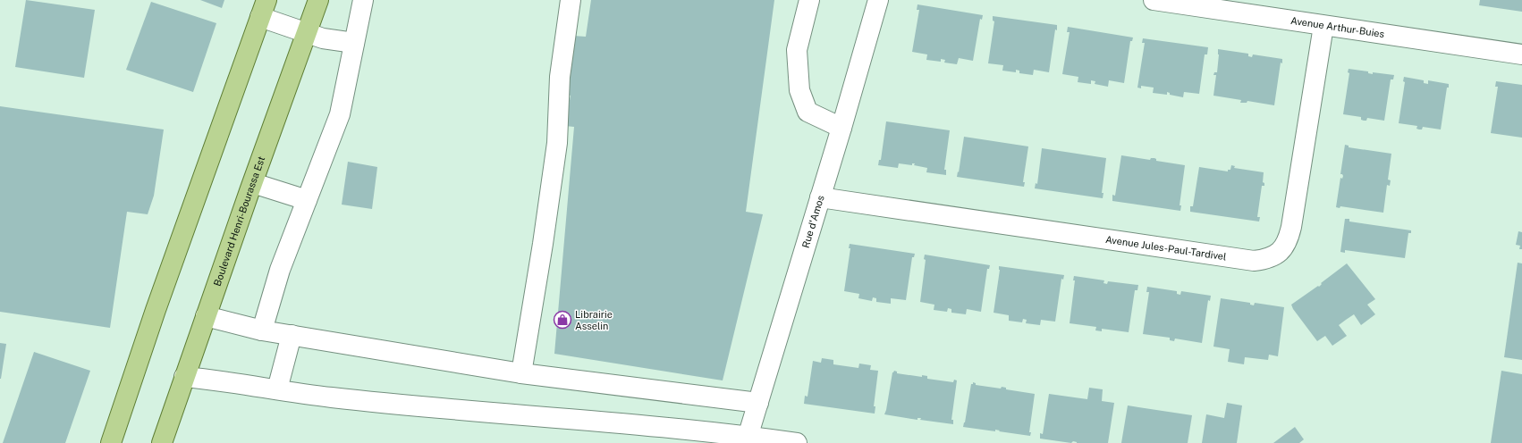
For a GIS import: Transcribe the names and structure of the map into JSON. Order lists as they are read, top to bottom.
{
  "streets": {
    "main road": ["Boulevard Henri-Bourassa Est"],
    "street": ["Avenue Arthur-Buies", "Rue d'Amos", "Avenue Jules-Paul-Tardivel"]
  },
  "crossings": [
    ["Avenue Arthur-Buies", "Avenue Jules-Paul-Tardivel"],
    ["Rue d'Amos", "Avenue Jules-Paul-Tardivel"]
  ],
  "places": {
    "shop": ["Librairie Asselin"]
  }
}
